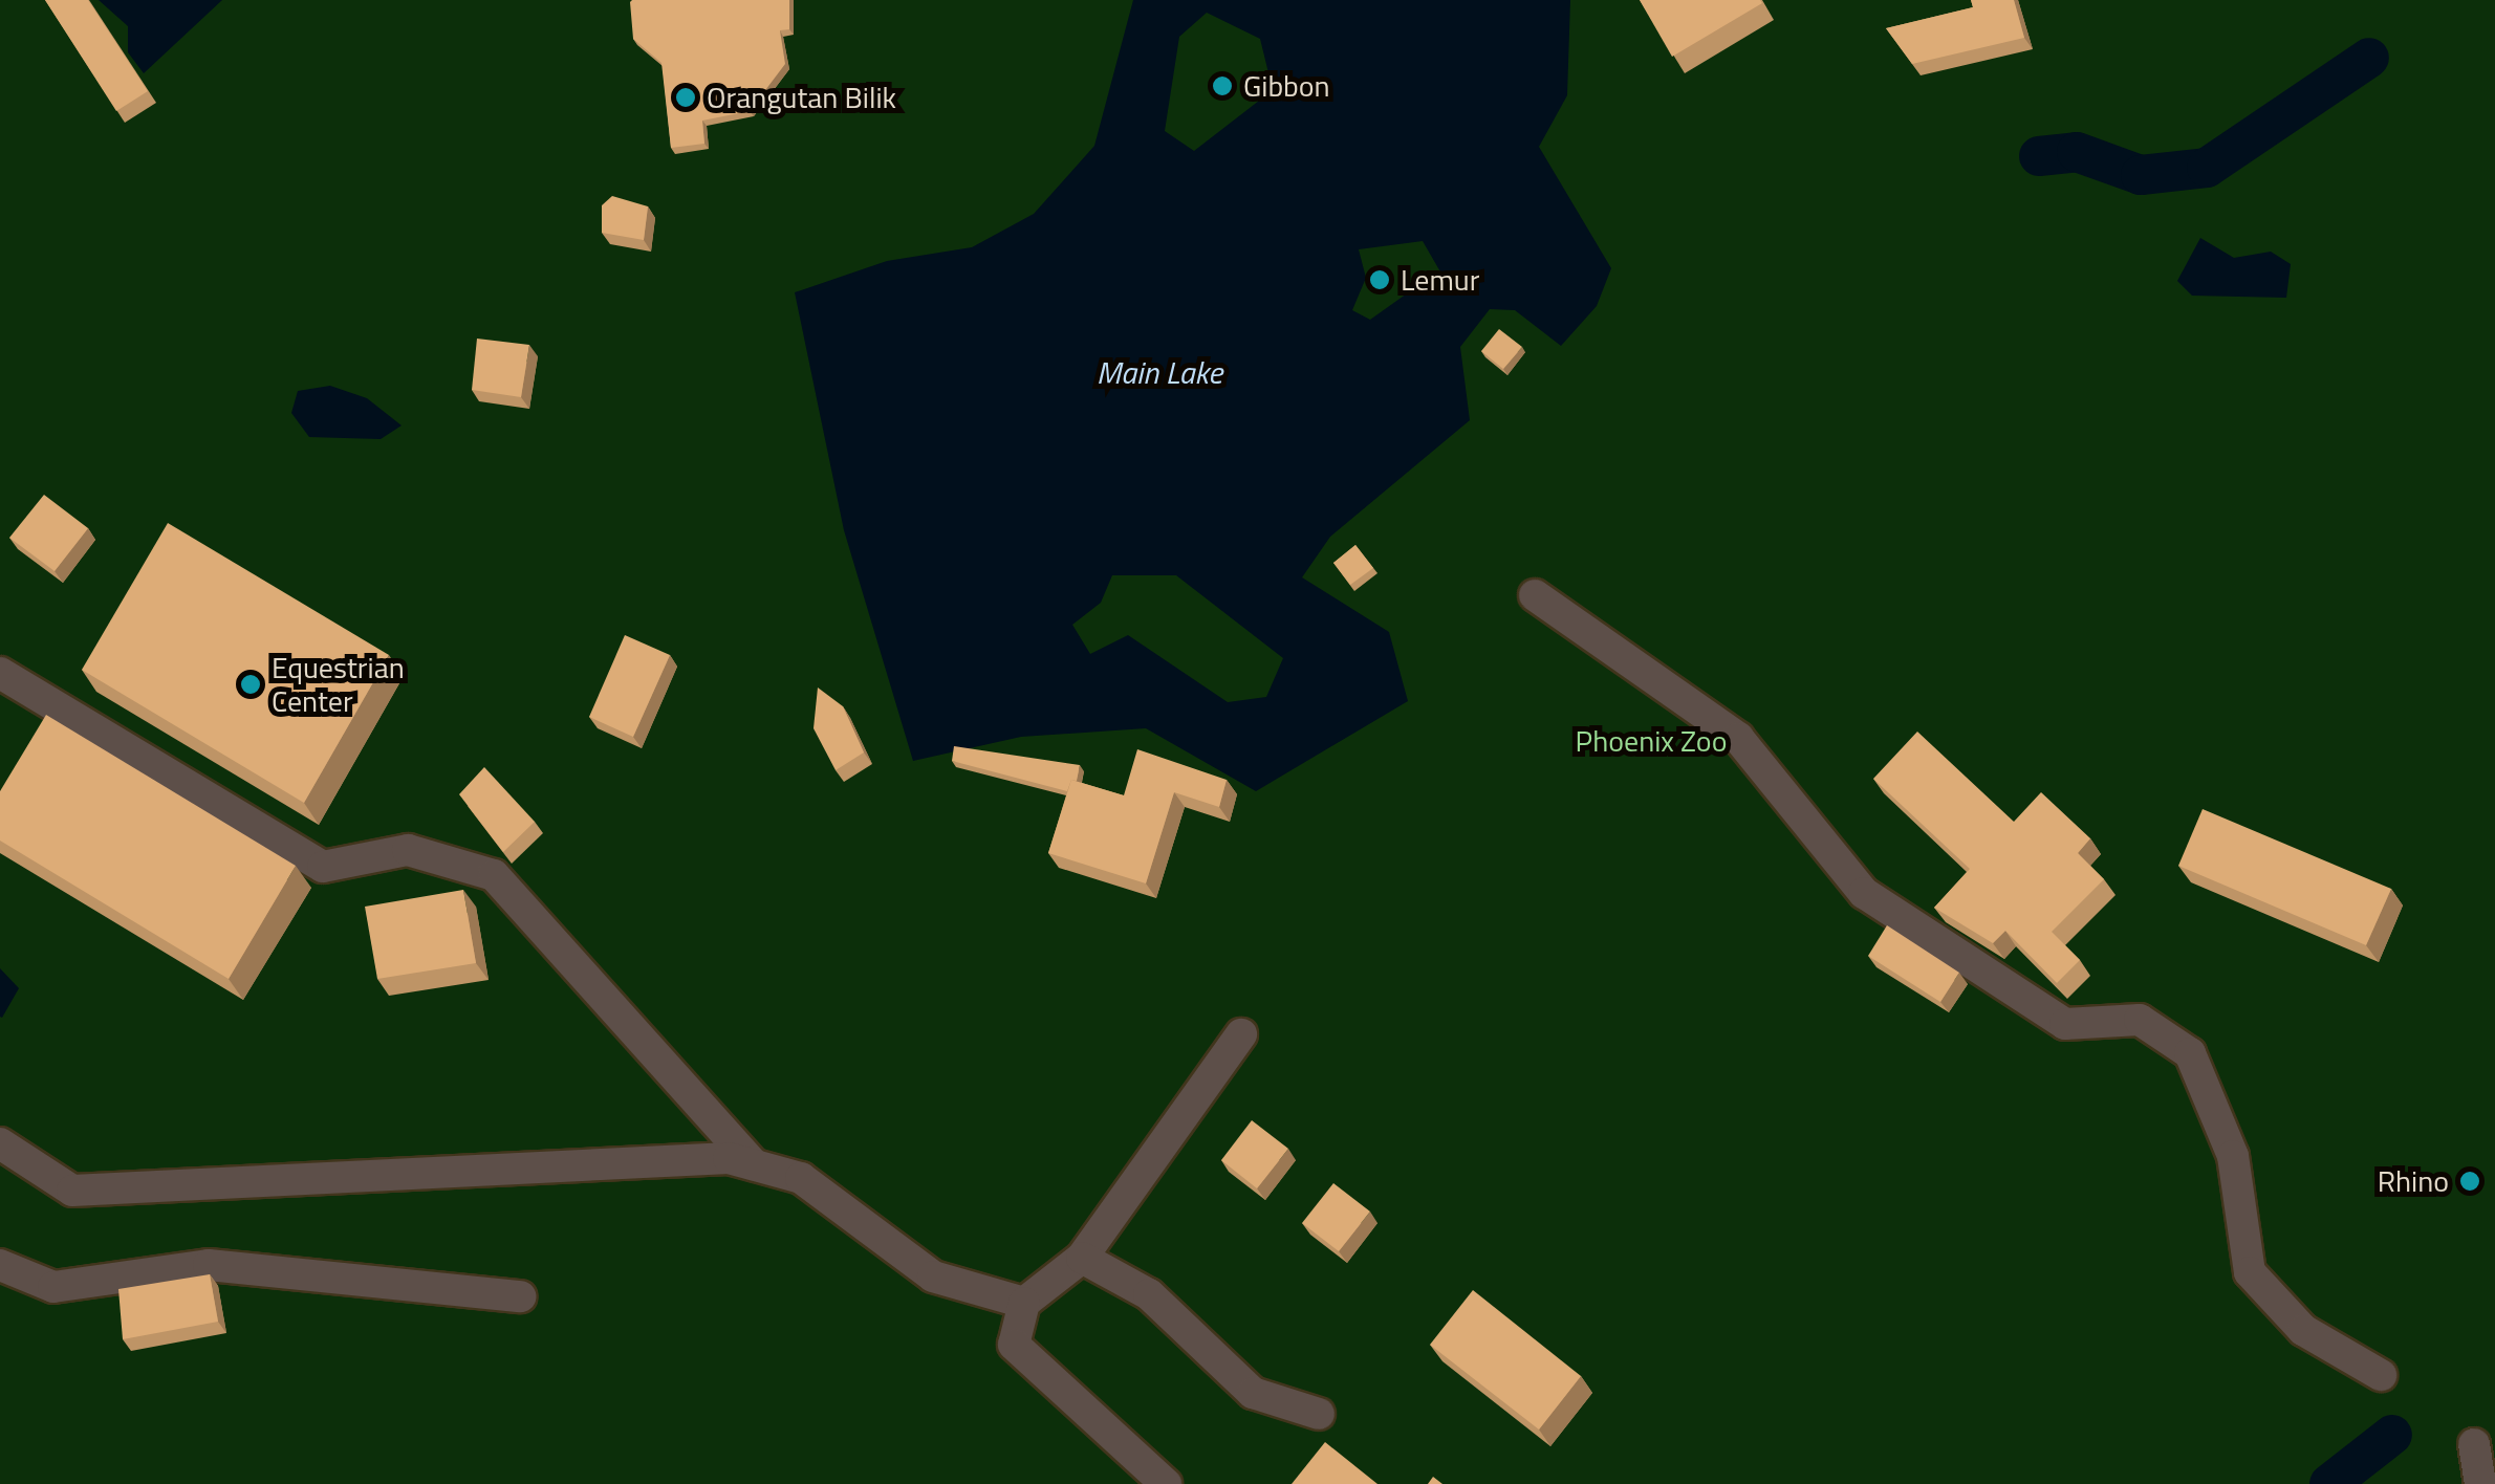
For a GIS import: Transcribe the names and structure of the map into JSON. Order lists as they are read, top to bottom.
{
  "water": ["Main Lake"],
  "parks": ["Phoenix Zoo"],
  "places": [
    "Gibbon",
    "Orangutan Bilik",
    "Lemur",
    "Equestrian Center",
    "Rhino"
  ]
}
